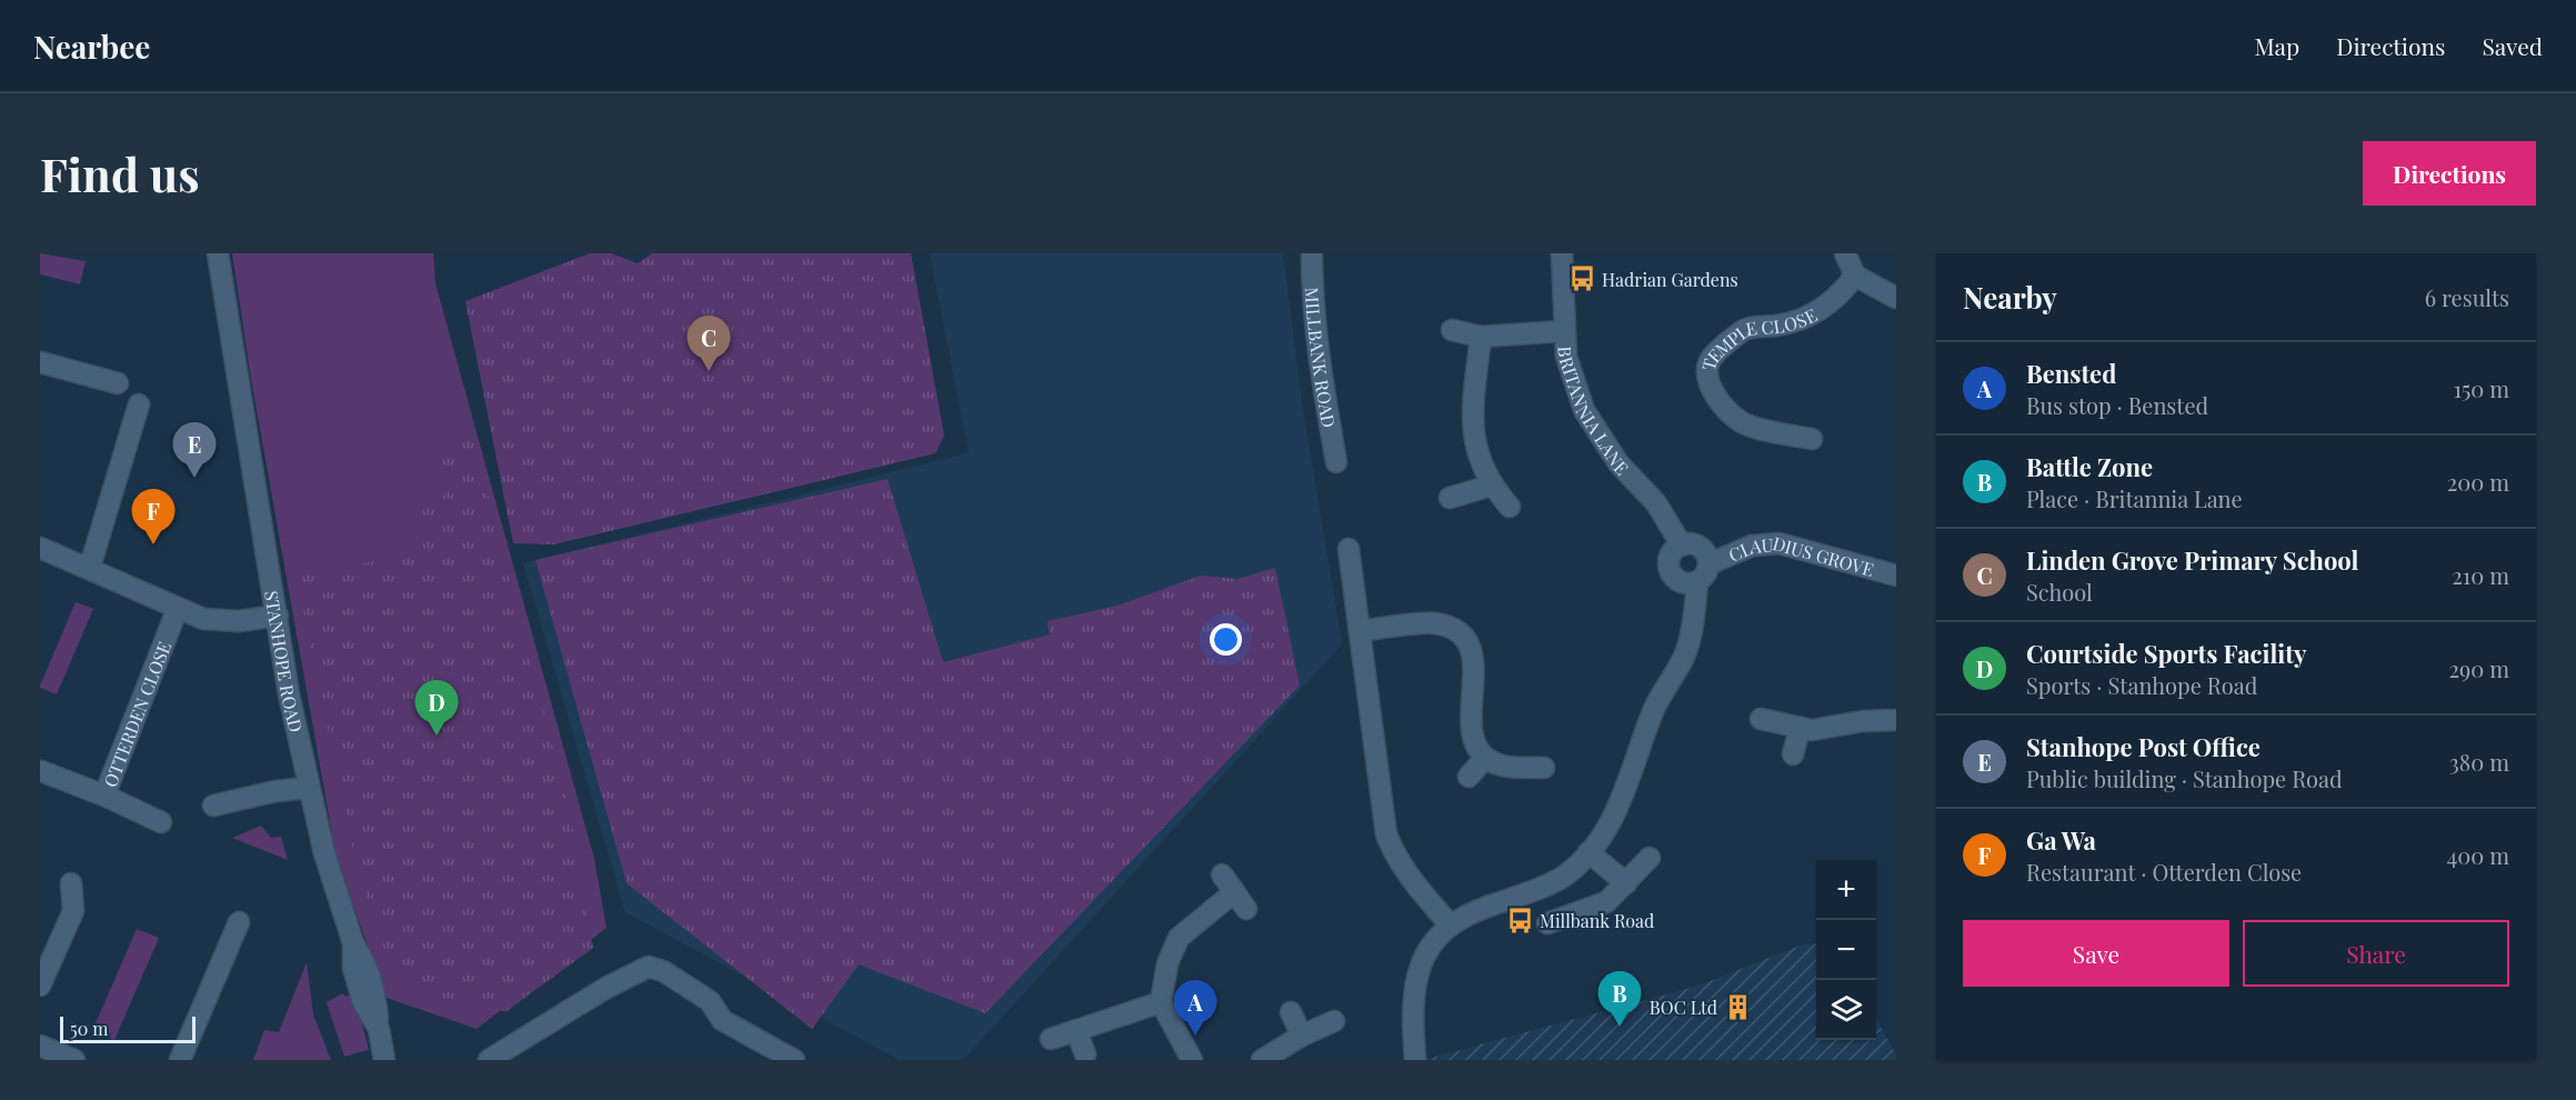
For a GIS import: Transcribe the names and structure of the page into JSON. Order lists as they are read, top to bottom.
{
  "streets": {
    "street": [
      "TEMPLE CLOSE",
      "MILLBANK ROAD",
      "BRITANNIA LANE",
      "CLAUDIUS GROVE",
      "STANHOPE ROAD",
      "OTTERDEN CLOSE"
    ]
  },
  "crossings": [
    ["BRITANNIA LANE", "CLAUDIUS GROVE"]
  ],
  "places": {
    "bus stop": ["Hadrian Gardens", "Millbank Road"],
    "building": ["BOC Ltd"]
  },
  "scale_bar": "50 m",
  "page": {
    "header": "Nearbee",
    "nav": ["Map", "Directions", "Saved"],
    "buttons": [
      "Directions",
      ["Save", "Share"]
    ],
    "title": "Find us",
    "heading": ["Nearby", "6 results"],
    "pins": [
      "C",
      "E",
      "F",
      "D",
      "B",
      "A"
    ],
    "list": [
      {
        "mark": "A",
        "name": "Bensted",
        "note": "Bus stop · Bensted",
        "value": "150 m"
      },
      {
        "mark": "B",
        "name": "Battle Zone",
        "note": "Place · Britannia Lane",
        "value": "200 m"
      },
      {
        "mark": "C",
        "name": "Linden Grove Primary School",
        "note": "School",
        "value": "210 m"
      },
      {
        "mark": "D",
        "name": "Courtside Sports Facility",
        "note": "Sports · Stanhope Road",
        "value": "290 m"
      },
      {
        "mark": "E",
        "name": "Stanhope Post Office",
        "note": "Public building · Stanhope Road",
        "value": "380 m"
      },
      {
        "mark": "F",
        "name": "Ga Wa",
        "note": "Restaurant · Otterden Close",
        "value": "400 m"
      }
    ],
    "map_buttons": ["+", "−"],
    "scale": "50 m"
  }
}
